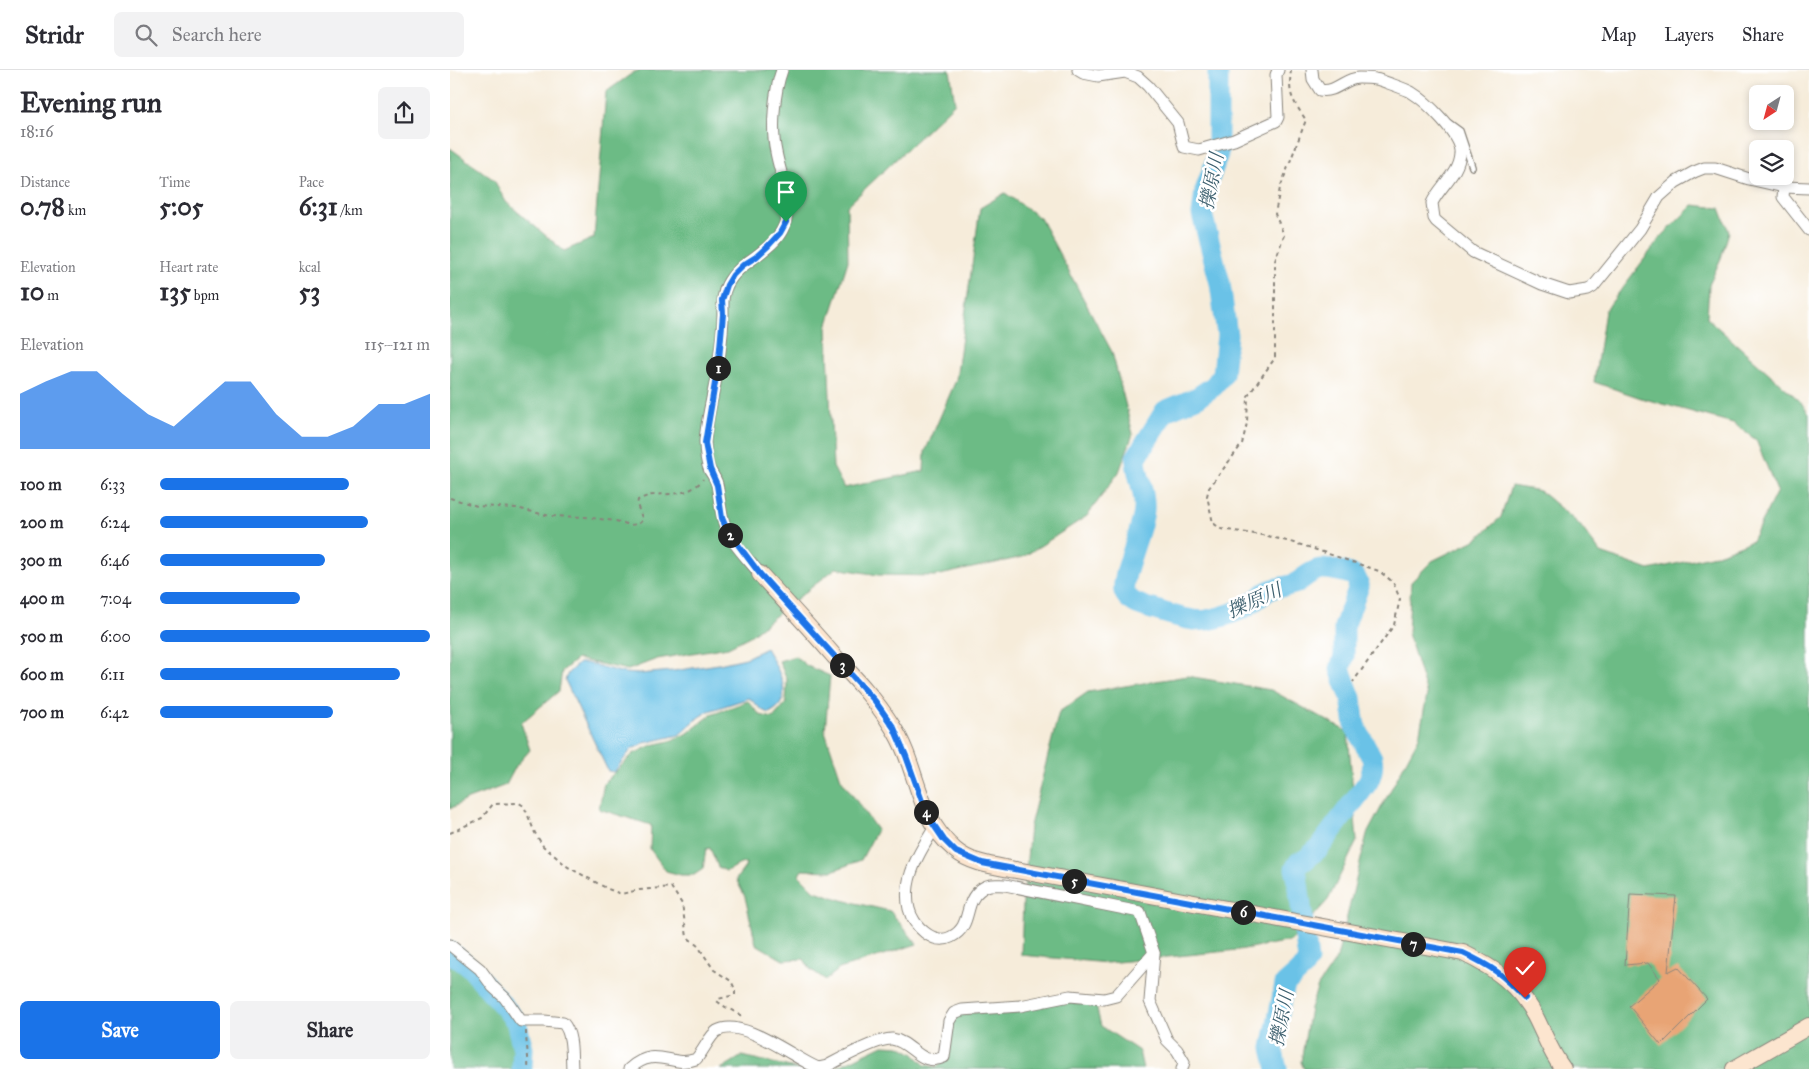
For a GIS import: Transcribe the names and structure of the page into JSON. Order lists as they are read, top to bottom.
{
  "water": ["擽原川"],
  "north": "bottom left",
  "page": {
    "header": "Stridr",
    "search": "Search here",
    "nav": ["Map", "Layers", "Share"],
    "heading": ["Evening run", "18:16"],
    "stats": [
      ["Distance", "0.78 km"],
      ["Time", "5:05"],
      ["Pace", "6:31 /km"],
      ["Elevation", "10 m"],
      ["Heart rate", "135 bpm"],
      ["kcal", "53"]
    ],
    "chart": ["Elevation", "115–121 m"],
    "pins": [
      "1",
      "2",
      "3",
      "4",
      "5",
      "6",
      "7"
    ],
    "list": [
      {
        "name": "100 m",
        "note": "6:33"
      },
      {
        "name": "200 m",
        "note": "6:24"
      },
      {
        "name": "300 m",
        "note": "6:46"
      },
      {
        "name": "400 m",
        "note": "7:04"
      },
      {
        "name": "500 m",
        "note": "6:00"
      },
      {
        "name": "600 m",
        "note": "6:11"
      },
      {
        "name": "700 m",
        "note": "6:42"
      }
    ],
    "buttons": ["Save", "Share"]
  }
}
